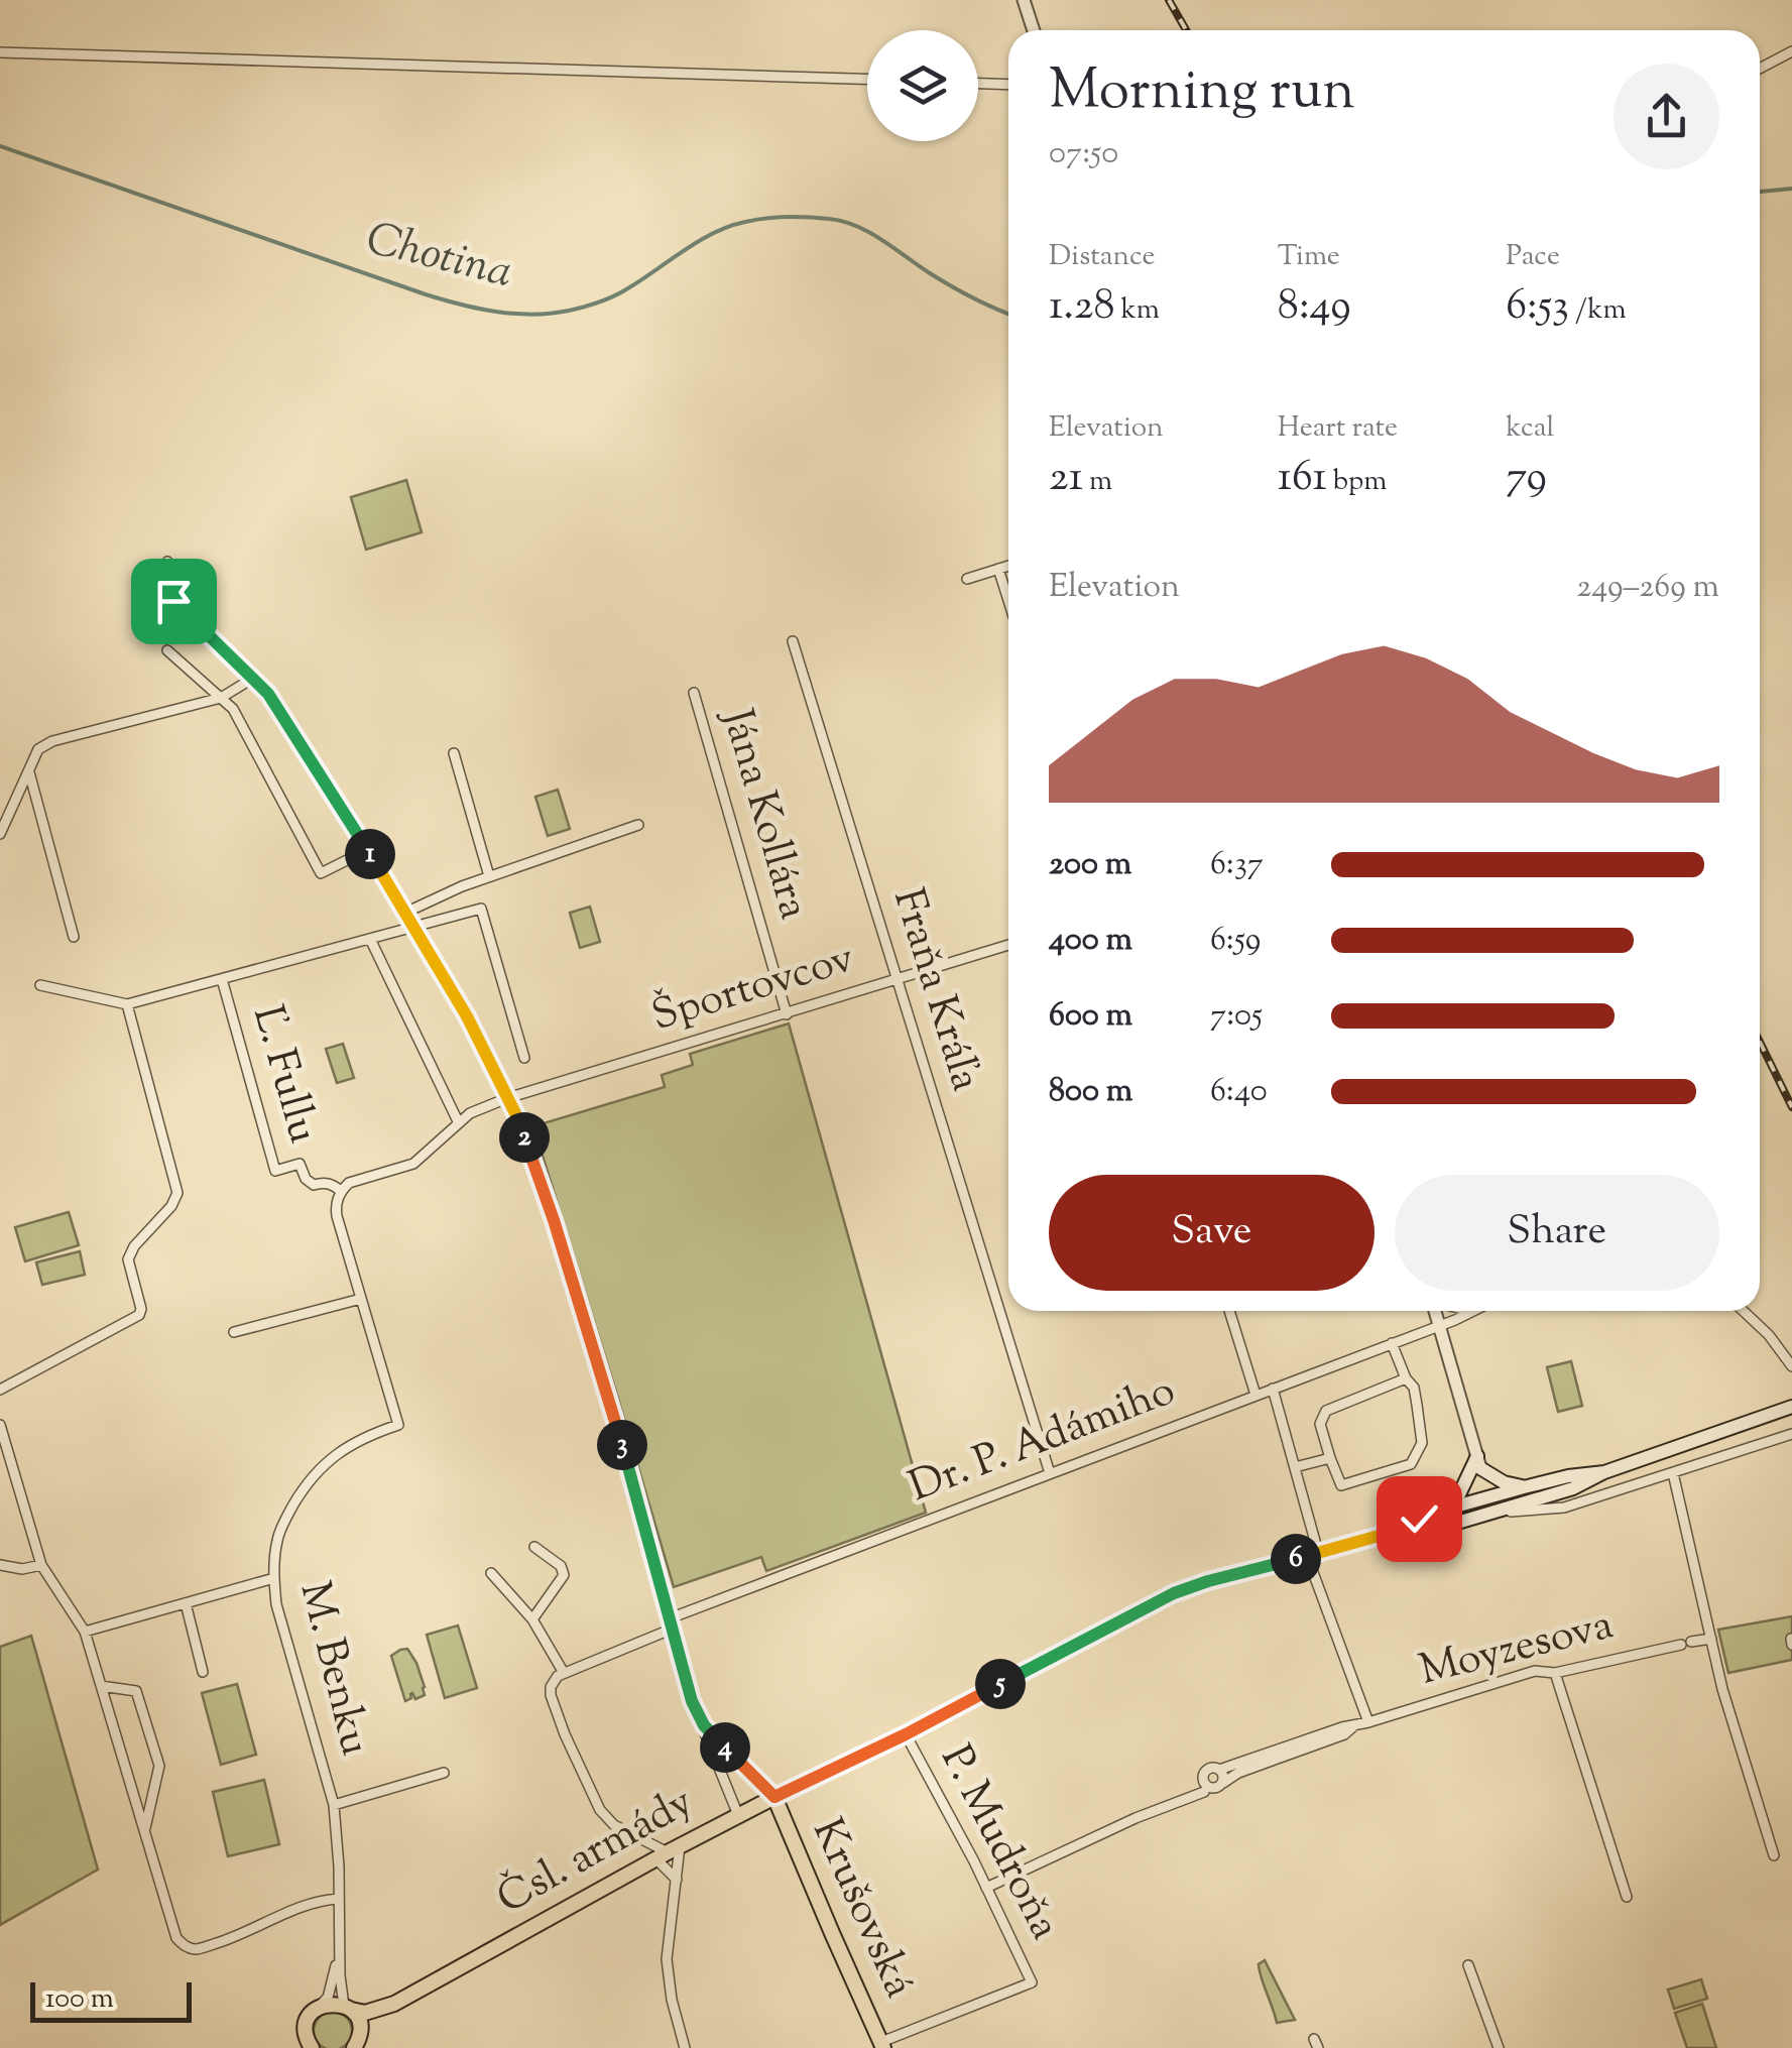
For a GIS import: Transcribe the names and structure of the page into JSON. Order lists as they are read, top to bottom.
{
  "streets": {
    "main road": ["Čsl. armády", "Krušovská"],
    "street": [
      "Jána Kollára",
      "Športovcov",
      "Fraňa Kráľa",
      "Ľ. Fullu",
      "Dr. P. Adámiho",
      "Moyzesova",
      "M. Benku",
      "P. Mudroňa"
    ]
  },
  "crossings": [
    ["Jána Kollára", "Športovcov"],
    ["Športovcov", "Fraňa Kráľa"],
    ["Športovcov", "Ľ. Fullu"],
    ["Fraňa Kráľa", "Dr. P. Adámiho"],
    ["M. Benku", "Čsl. armády"],
    ["P. Mudroňa", "Čsl. armády"],
    ["P. Mudroňa", "Krušovská"],
    ["Čsl. armády", "Krušovská"]
  ],
  "water": ["Chotina"],
  "scale_bar": "100 m",
  "page": {
    "heading": ["Morning run", "07:50"],
    "stats": [
      ["Distance", "1.28 km"],
      ["Time", "8:49"],
      ["Pace", "6:53 /km"],
      ["Elevation", "21 m"],
      ["Heart rate", "161 bpm"],
      ["kcal", "79"]
    ],
    "chart": ["Elevation", "249–269 m"],
    "list": [
      {
        "name": "200 m",
        "note": "6:37"
      },
      {
        "name": "400 m",
        "note": "6:59"
      },
      {
        "name": "600 m",
        "note": "7:05"
      },
      {
        "name": "800 m",
        "note": "6:40"
      }
    ],
    "pins": [
      "1",
      "2",
      "3",
      "6",
      "5",
      "4"
    ],
    "buttons": ["Save", "Share"],
    "scale": "100 m"
  }
}
